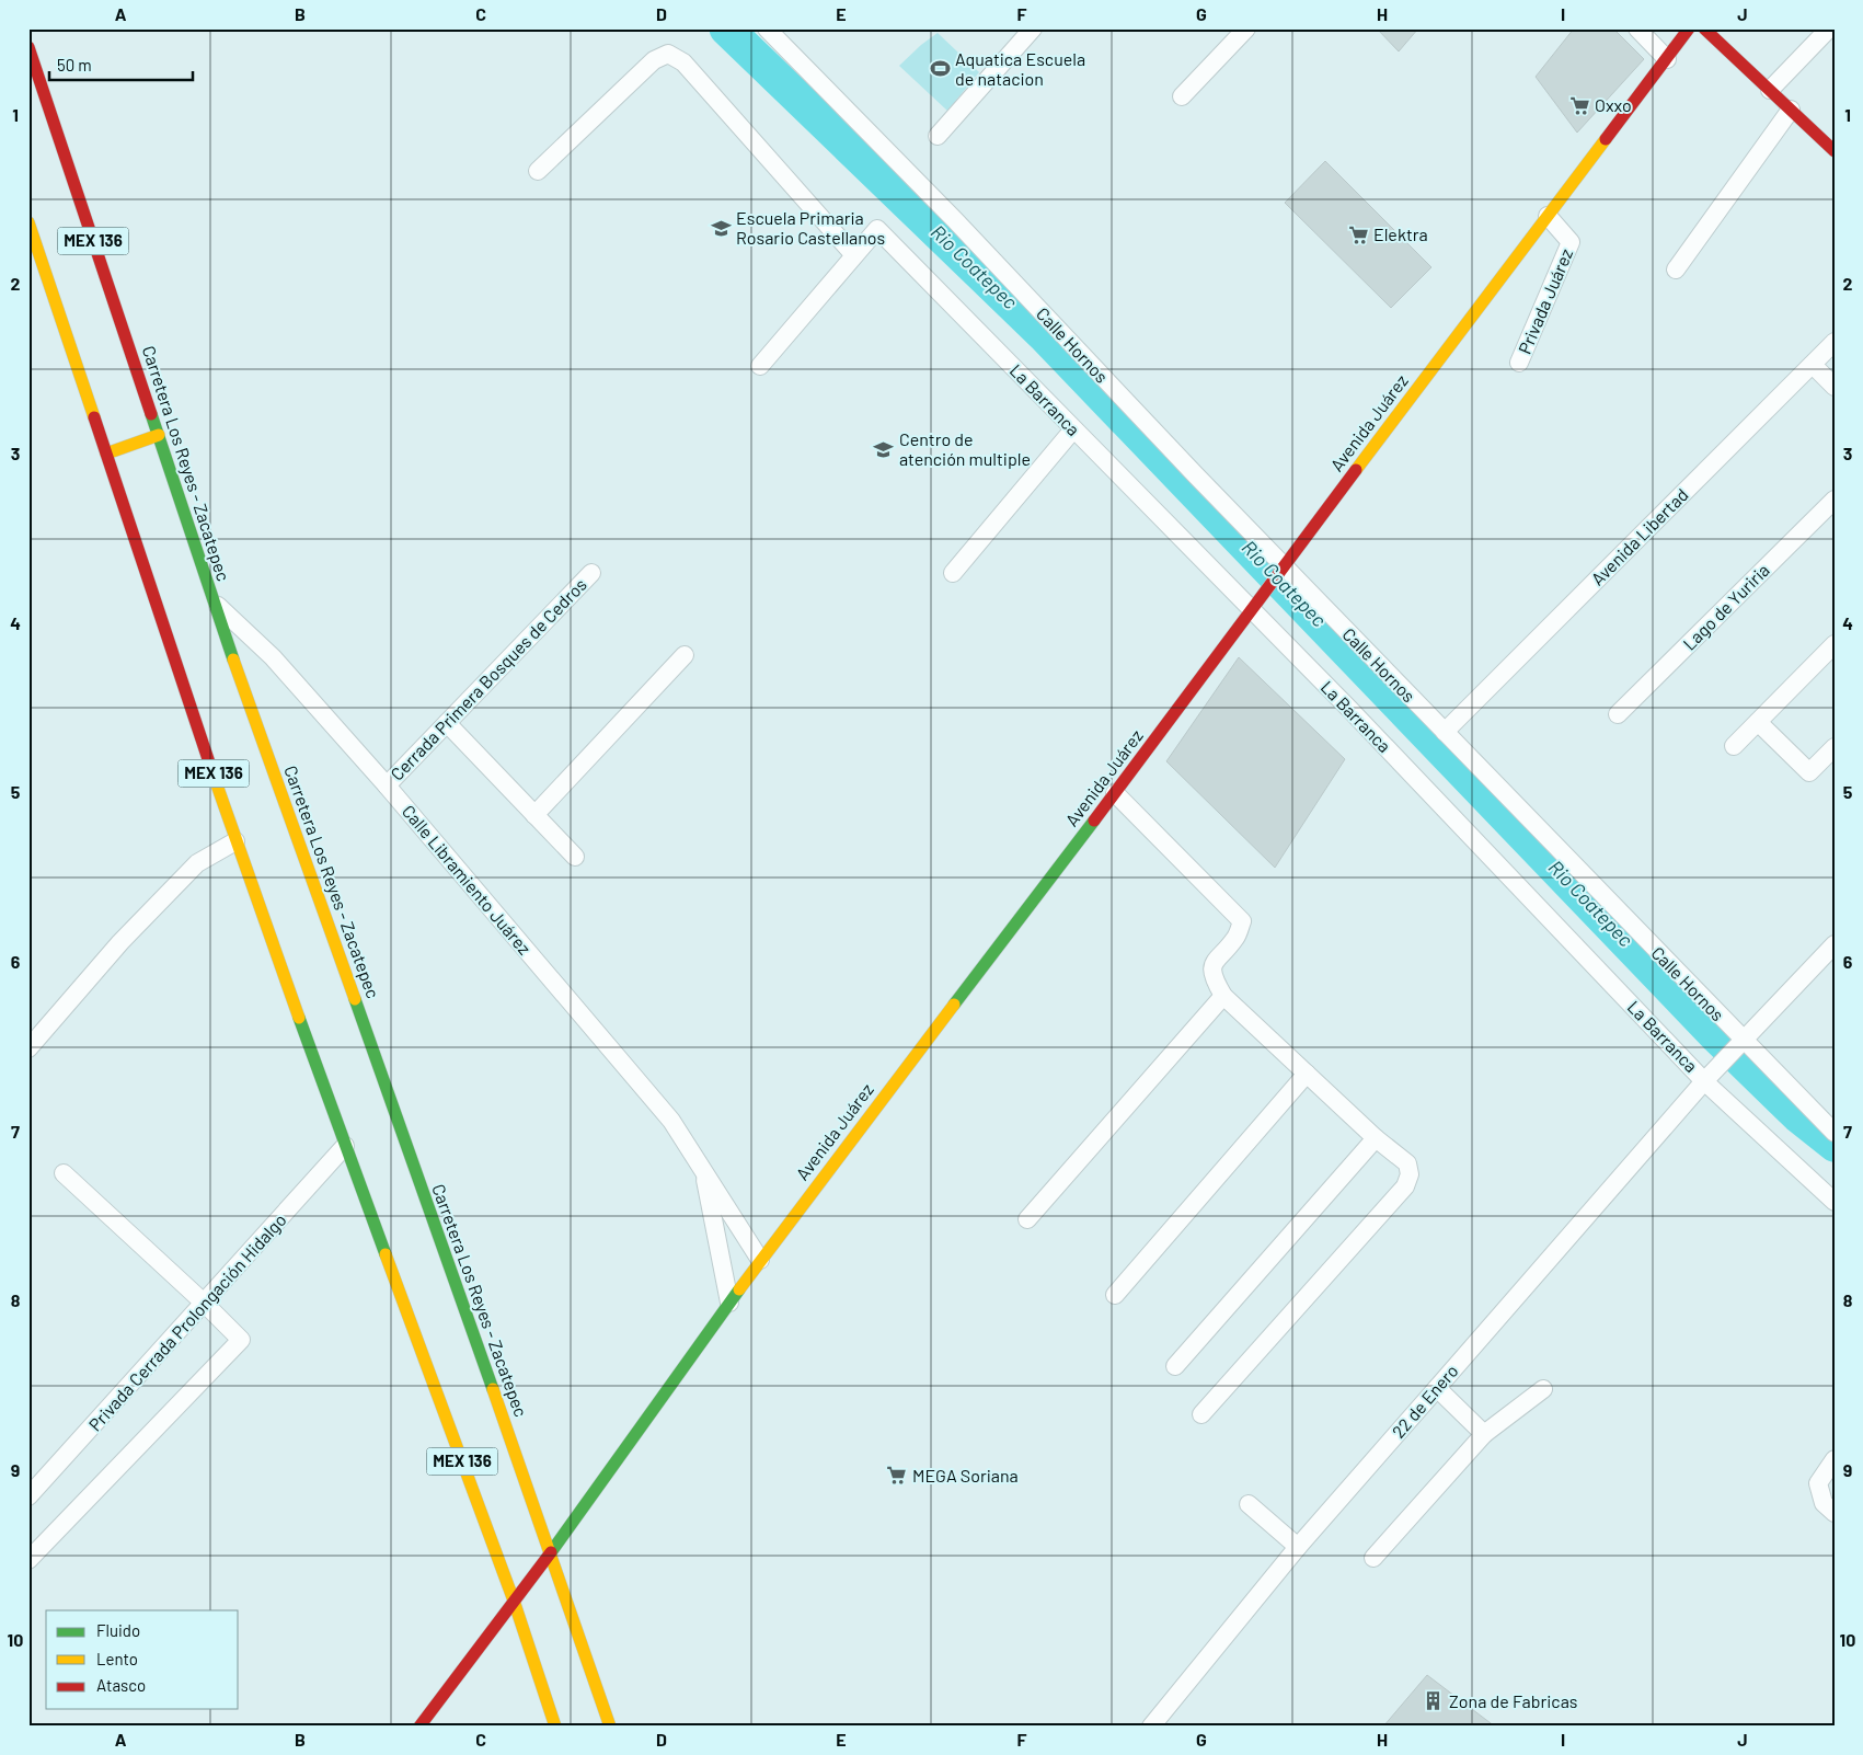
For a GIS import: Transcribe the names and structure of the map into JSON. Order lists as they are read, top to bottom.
{
  "streets": {
    "main road": ["MEX 136", "Avenida Juárez", "Carretera Los Reyes - Zacatepec"],
    "street": [
      "Privada Juárez",
      "Calle Hornos",
      "La Barranca",
      "Avenida Libertad",
      "Lago de Yuriria",
      "Cerrada Primera Bosques de Cedros",
      "Calle Libramiento Juárez",
      "Privada Cerrada Prolongación Hidalgo",
      "22 de Enero"
    ]
  },
  "crossings": [
    ["MEX 136", "Avenida Juárez"],
    ["MEX 136", "Privada Cerrada Prolongación Hidalgo"],
    ["Privada Juárez", "Avenida Juárez"],
    ["Calle Hornos", "Avenida Juárez"],
    ["Calle Hornos", "Avenida Libertad"],
    ["Calle Hornos", "22 de Enero"],
    ["La Barranca", "Avenida Juárez"],
    ["La Barranca", "22 de Enero"],
    ["Avenida Juárez", "Carretera Los Reyes - Zacatepec"],
    ["Avenida Juárez", "Calle Libramiento Juárez"],
    ["Carretera Los Reyes - Zacatepec", "Calle Libramiento Juárez"],
    ["Cerrada Primera Bosques de Cedros", "Calle Libramiento Juárez"]
  ],
  "water": ["Rio Coatepec"],
  "places": {
    "sports": ["Aquatica Escuela de natacion"],
    "supermarket": ["Oxxo", "Elektra", "MEGA Soriana"],
    "school or university": ["Escuela Primaria Rosario Castellanos", "Centro de atención multiple"],
    "building": ["Zona de Fabricas"]
  },
  "legend": ["Fluido", "Lento", "Atasco"],
  "scale_bar": "50 m",
  "grid": {
    "columns": [
      "A",
      "B",
      "C",
      "D",
      "E",
      "F",
      "G",
      "H",
      "I",
      "J"
    ],
    "rows": [
      "1",
      "2",
      "3",
      "4",
      "5",
      "6",
      "7",
      "8",
      "9",
      "10"
    ]
  }
}
